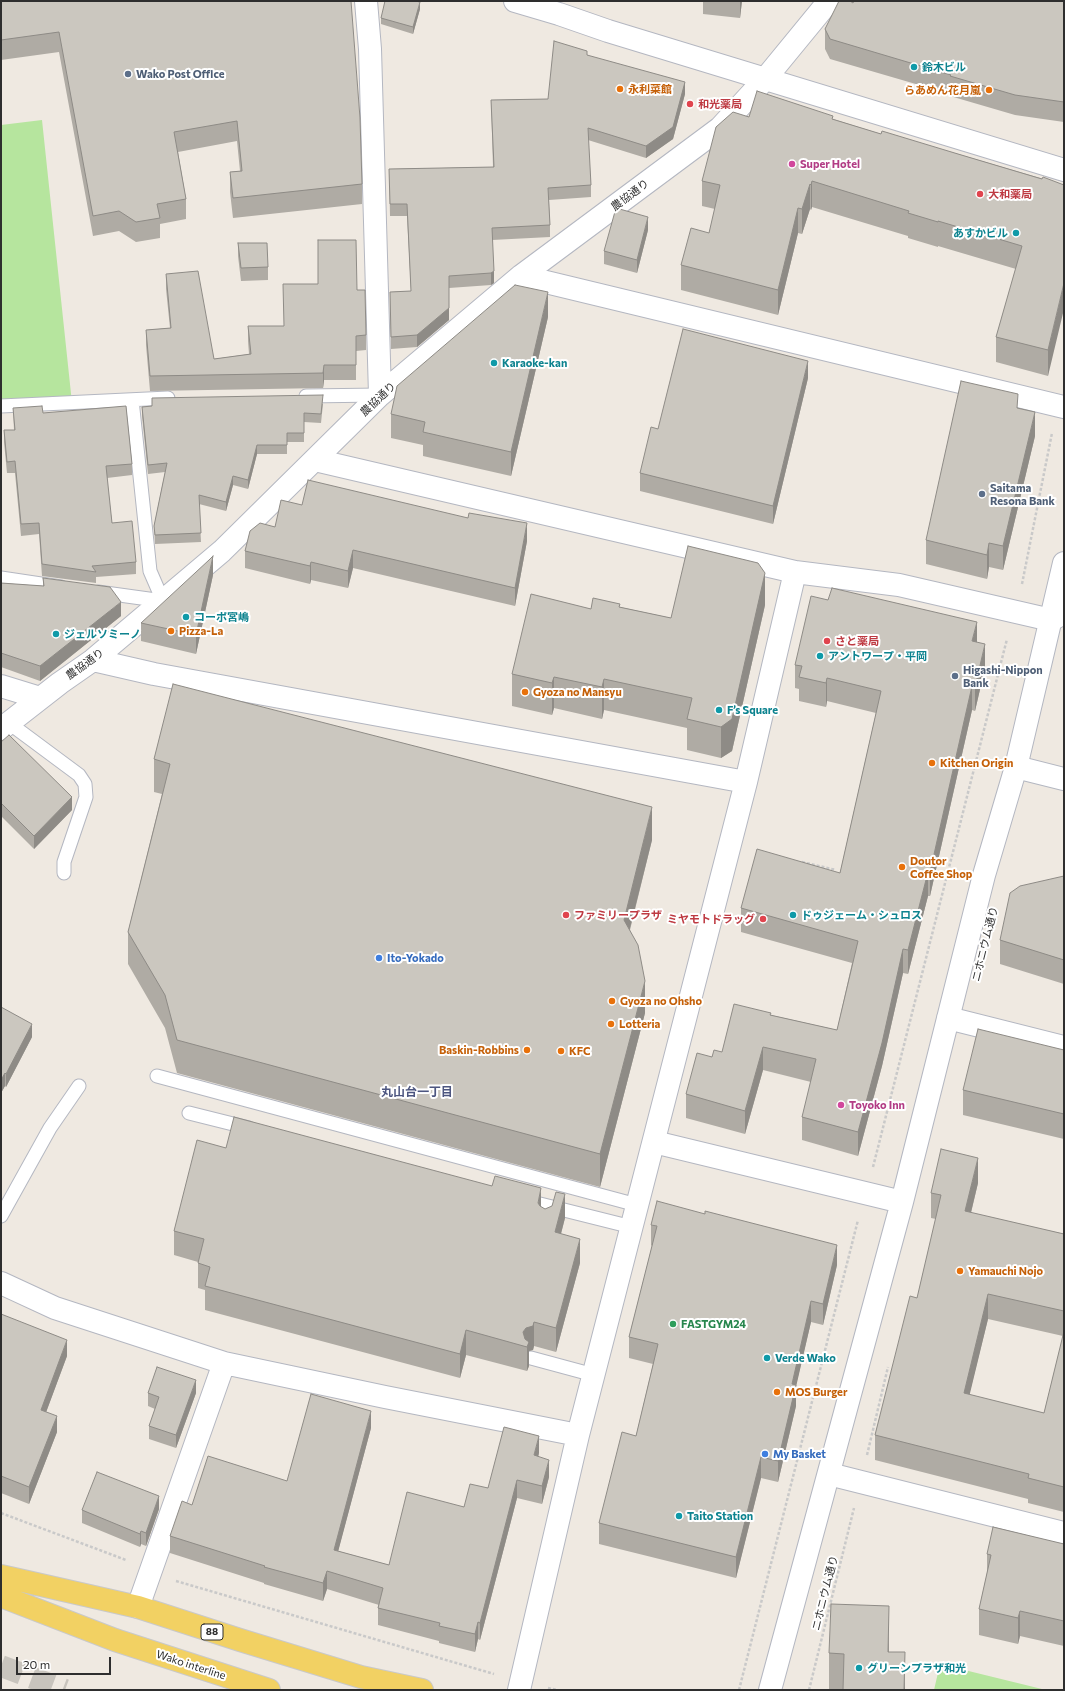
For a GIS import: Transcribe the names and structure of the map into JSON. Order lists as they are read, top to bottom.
{
  "streets": {
    "main road": ["88", "Wako interline"],
    "street": ["農協通り"],
    "path": ["ニホニウム通り"]
  },
  "districts": ["丸山台一丁目"],
  "places": [
    "鈴木ビル",
    "Wako Post Office",
    "永利菜館",
    "らあめん花月嵐",
    "和光薬局",
    "Super Hotel",
    "大和薬局",
    "あすかビル",
    "Karaoke-kan",
    "Saitama Resona Bank",
    "コーポ宮嶋",
    "Pizza-La",
    "ジェルソミーノ",
    "さと薬局",
    "アントワープ・平岡",
    "Higashi-Nippon Bank",
    "Gyoza no Mansyu",
    "F’s Square",
    "Kitchen Origin",
    "Doutor Coffee Shop",
    "ファミリープラザ",
    "ドゥジェーム・シュロス",
    "ミヤモトドラッグ",
    "Ito-Yokado",
    "Gyoza no Ohsho",
    "Lotteria",
    "Baskin-Robbins",
    "KFC",
    "Toyoko Inn",
    "Yamauchi Nojo",
    "FASTGYM24",
    "Verde Wako",
    "MOS Burger",
    "My Basket",
    "Taito Station",
    "グリーンプラザ和光"
  ],
  "scale_bar": "20 m"
}
